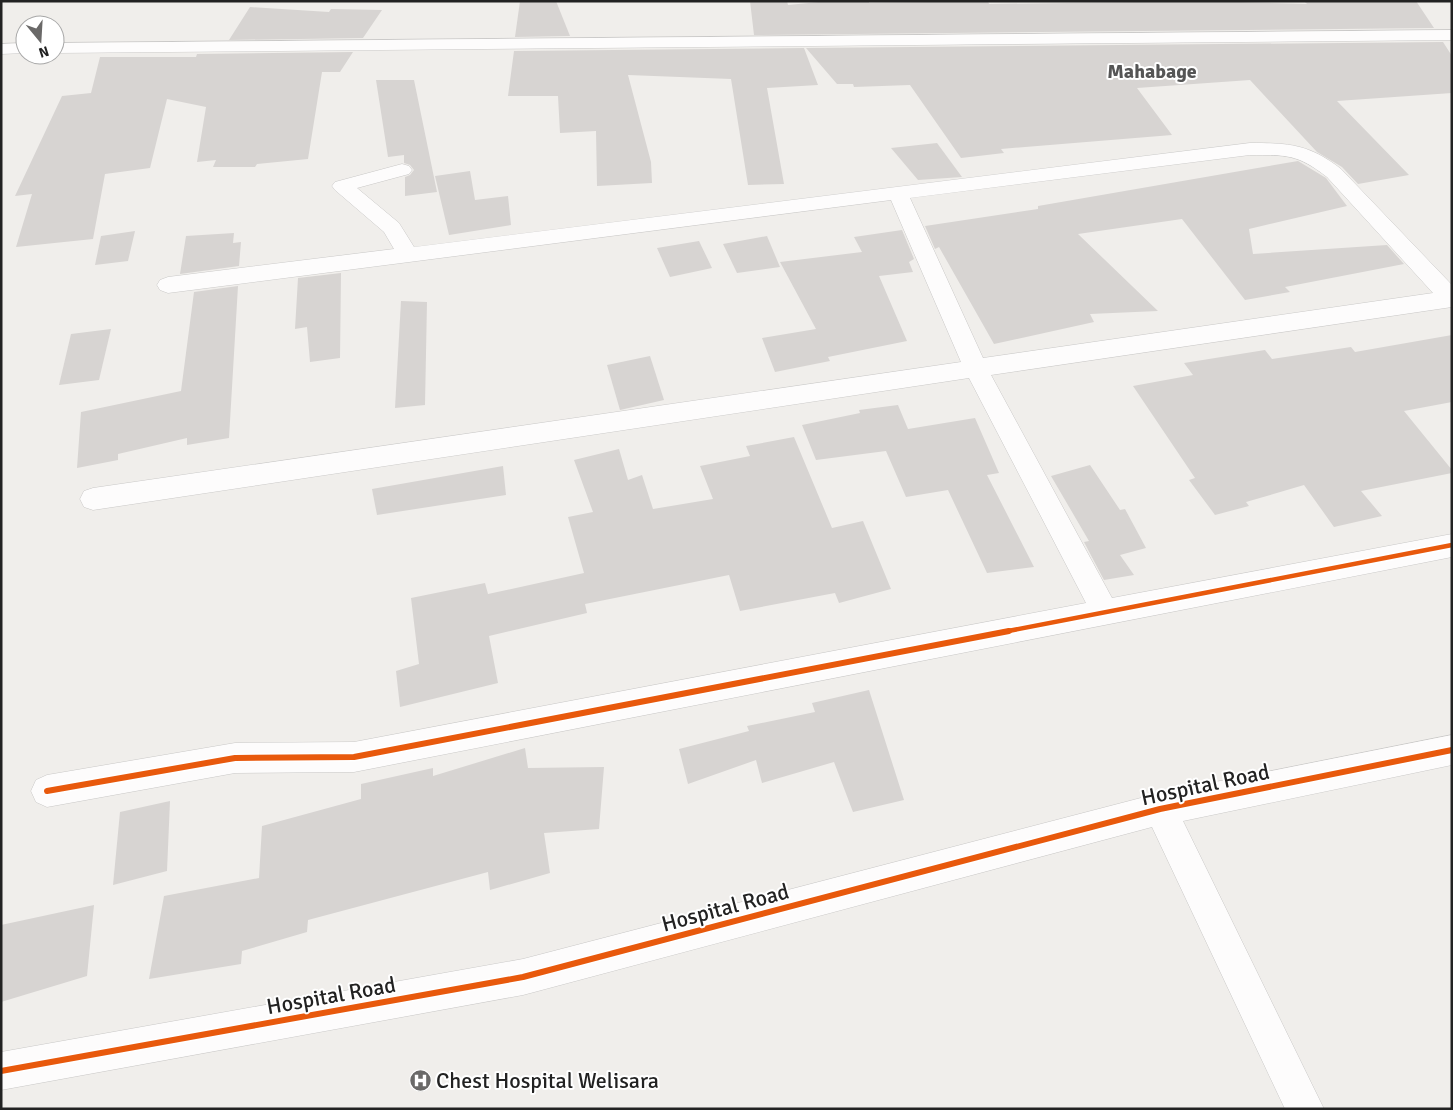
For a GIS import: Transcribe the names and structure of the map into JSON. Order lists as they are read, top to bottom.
{
  "streets": {
    "street": ["Hospital Road"]
  },
  "districts": ["Mahabage"],
  "places": {
    "hospital": ["Chest Hospital Welisara"]
  },
  "north": "bottom"
}
